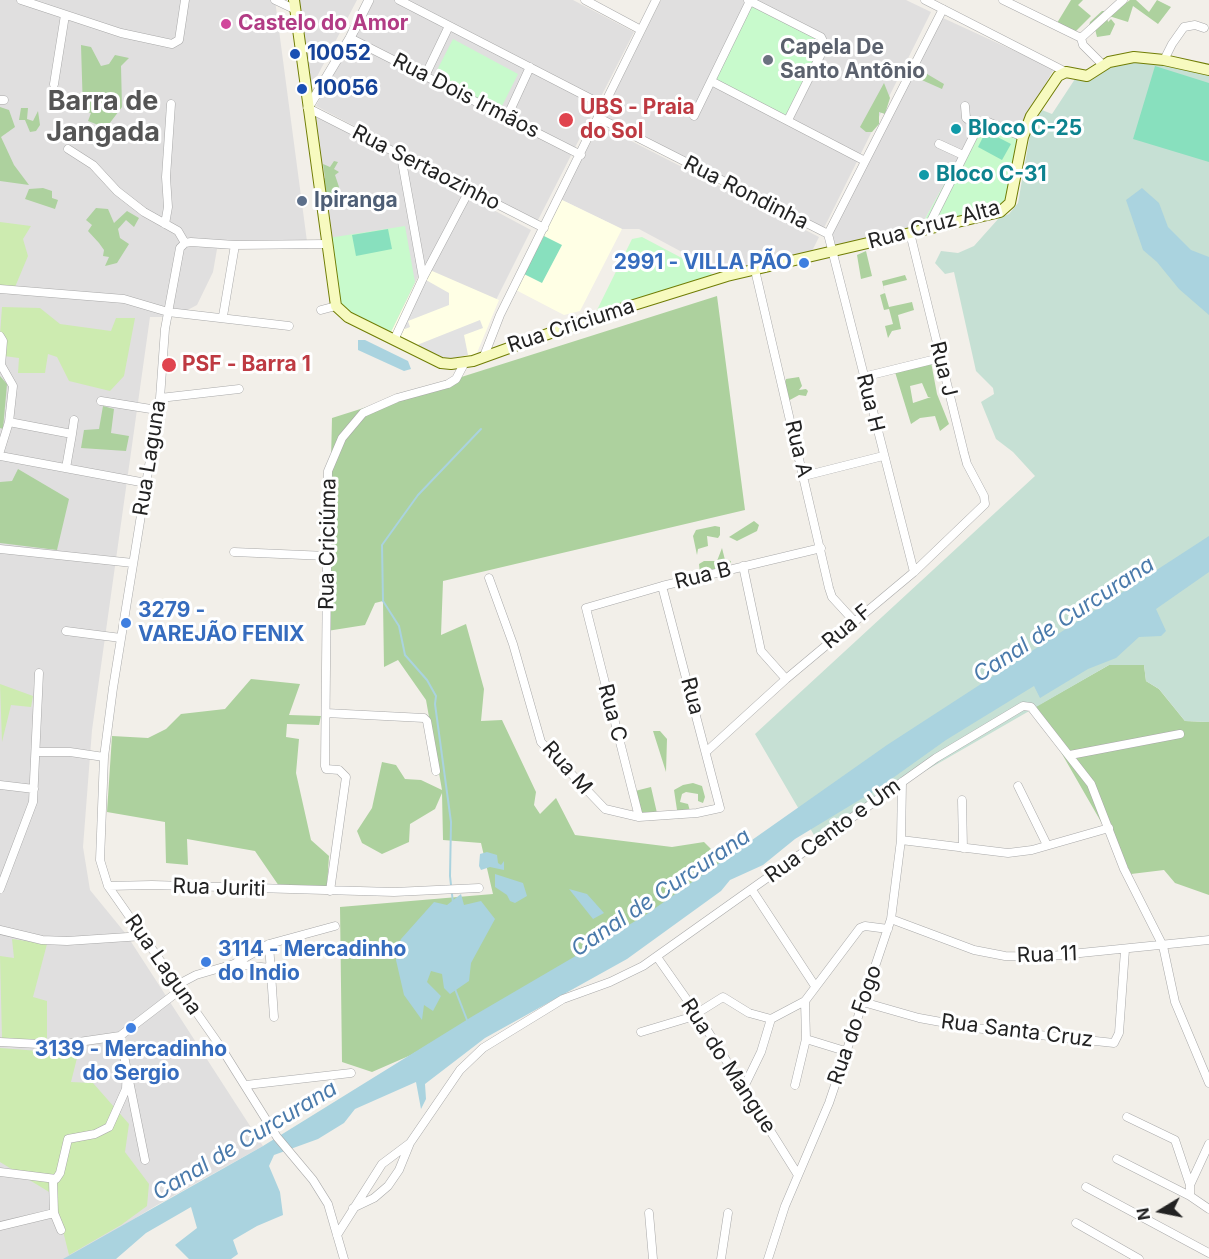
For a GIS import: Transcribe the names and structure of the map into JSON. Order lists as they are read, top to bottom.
{
  "streets": {
    "main road": ["Rua Cruz Alta", "Rua Criciuma"],
    "street": [
      "Rua Dois Irmãos",
      "Rua Sertaozinho",
      "Rua Rondinha",
      "Rua J",
      "Rua H",
      "Rua A",
      "Rua Laguna",
      "Rua Criciúma",
      "Rua B",
      "Rua F",
      "Rua",
      "Rua C",
      "Rua M",
      "Rua Cento e Um",
      "Rua Juriti",
      "Rua 11",
      "Rua do Fogo",
      "Rua Santa Cruz",
      "Rua do Mangue"
    ]
  },
  "crossings": [
    ["Rua Rondinha", "Rua H"],
    ["Rua Cruz Alta", "Rua Criciuma"],
    ["Rua Cruz Alta", "Rua J"],
    ["Rua Cruz Alta", "Rua H"],
    ["Rua Criciuma", "Rua A"],
    ["Rua Criciuma", "Rua Criciúma"],
    ["Rua J", "Rua F"],
    ["Rua H", "Rua F"],
    ["Rua A", "Rua B"],
    ["Rua A", "Rua F"],
    ["Rua Laguna", "Rua Juriti"],
    ["Rua Criciúma", "Rua Juriti"],
    ["Rua B", "Rua"],
    ["Rua B", "Rua C"],
    ["Rua F", "Rua"],
    ["Rua", "Rua M"],
    ["Rua C", "Rua M"],
    ["Rua Cento e Um", "Rua do Fogo"],
    ["Rua Cento e Um", "Rua do Mangue"],
    ["Rua 11", "Rua do Fogo"],
    ["Rua 11", "Rua Santa Cruz"],
    ["Rua do Fogo", "Rua Santa Cruz"],
    ["Rua do Fogo", "Rua do Mangue"]
  ],
  "districts": ["Barra de Jangada"],
  "water": ["Canal de Curcurana"],
  "places": [
    "Castelo do Amor",
    "10052",
    "Capela De Santo Antônio",
    "10056",
    "UBS - Praia do Sol",
    "Bloco C-25",
    "Bloco C-31",
    "Ipiranga",
    "2991 - VILLA PÃO",
    "PSF - Barra 1",
    "3279 - VAREJÃO FENIX",
    "3114 - Mercadinho do Indio",
    "3139 - Mercadinho do Sergio"
  ],
  "north": "left"
}
